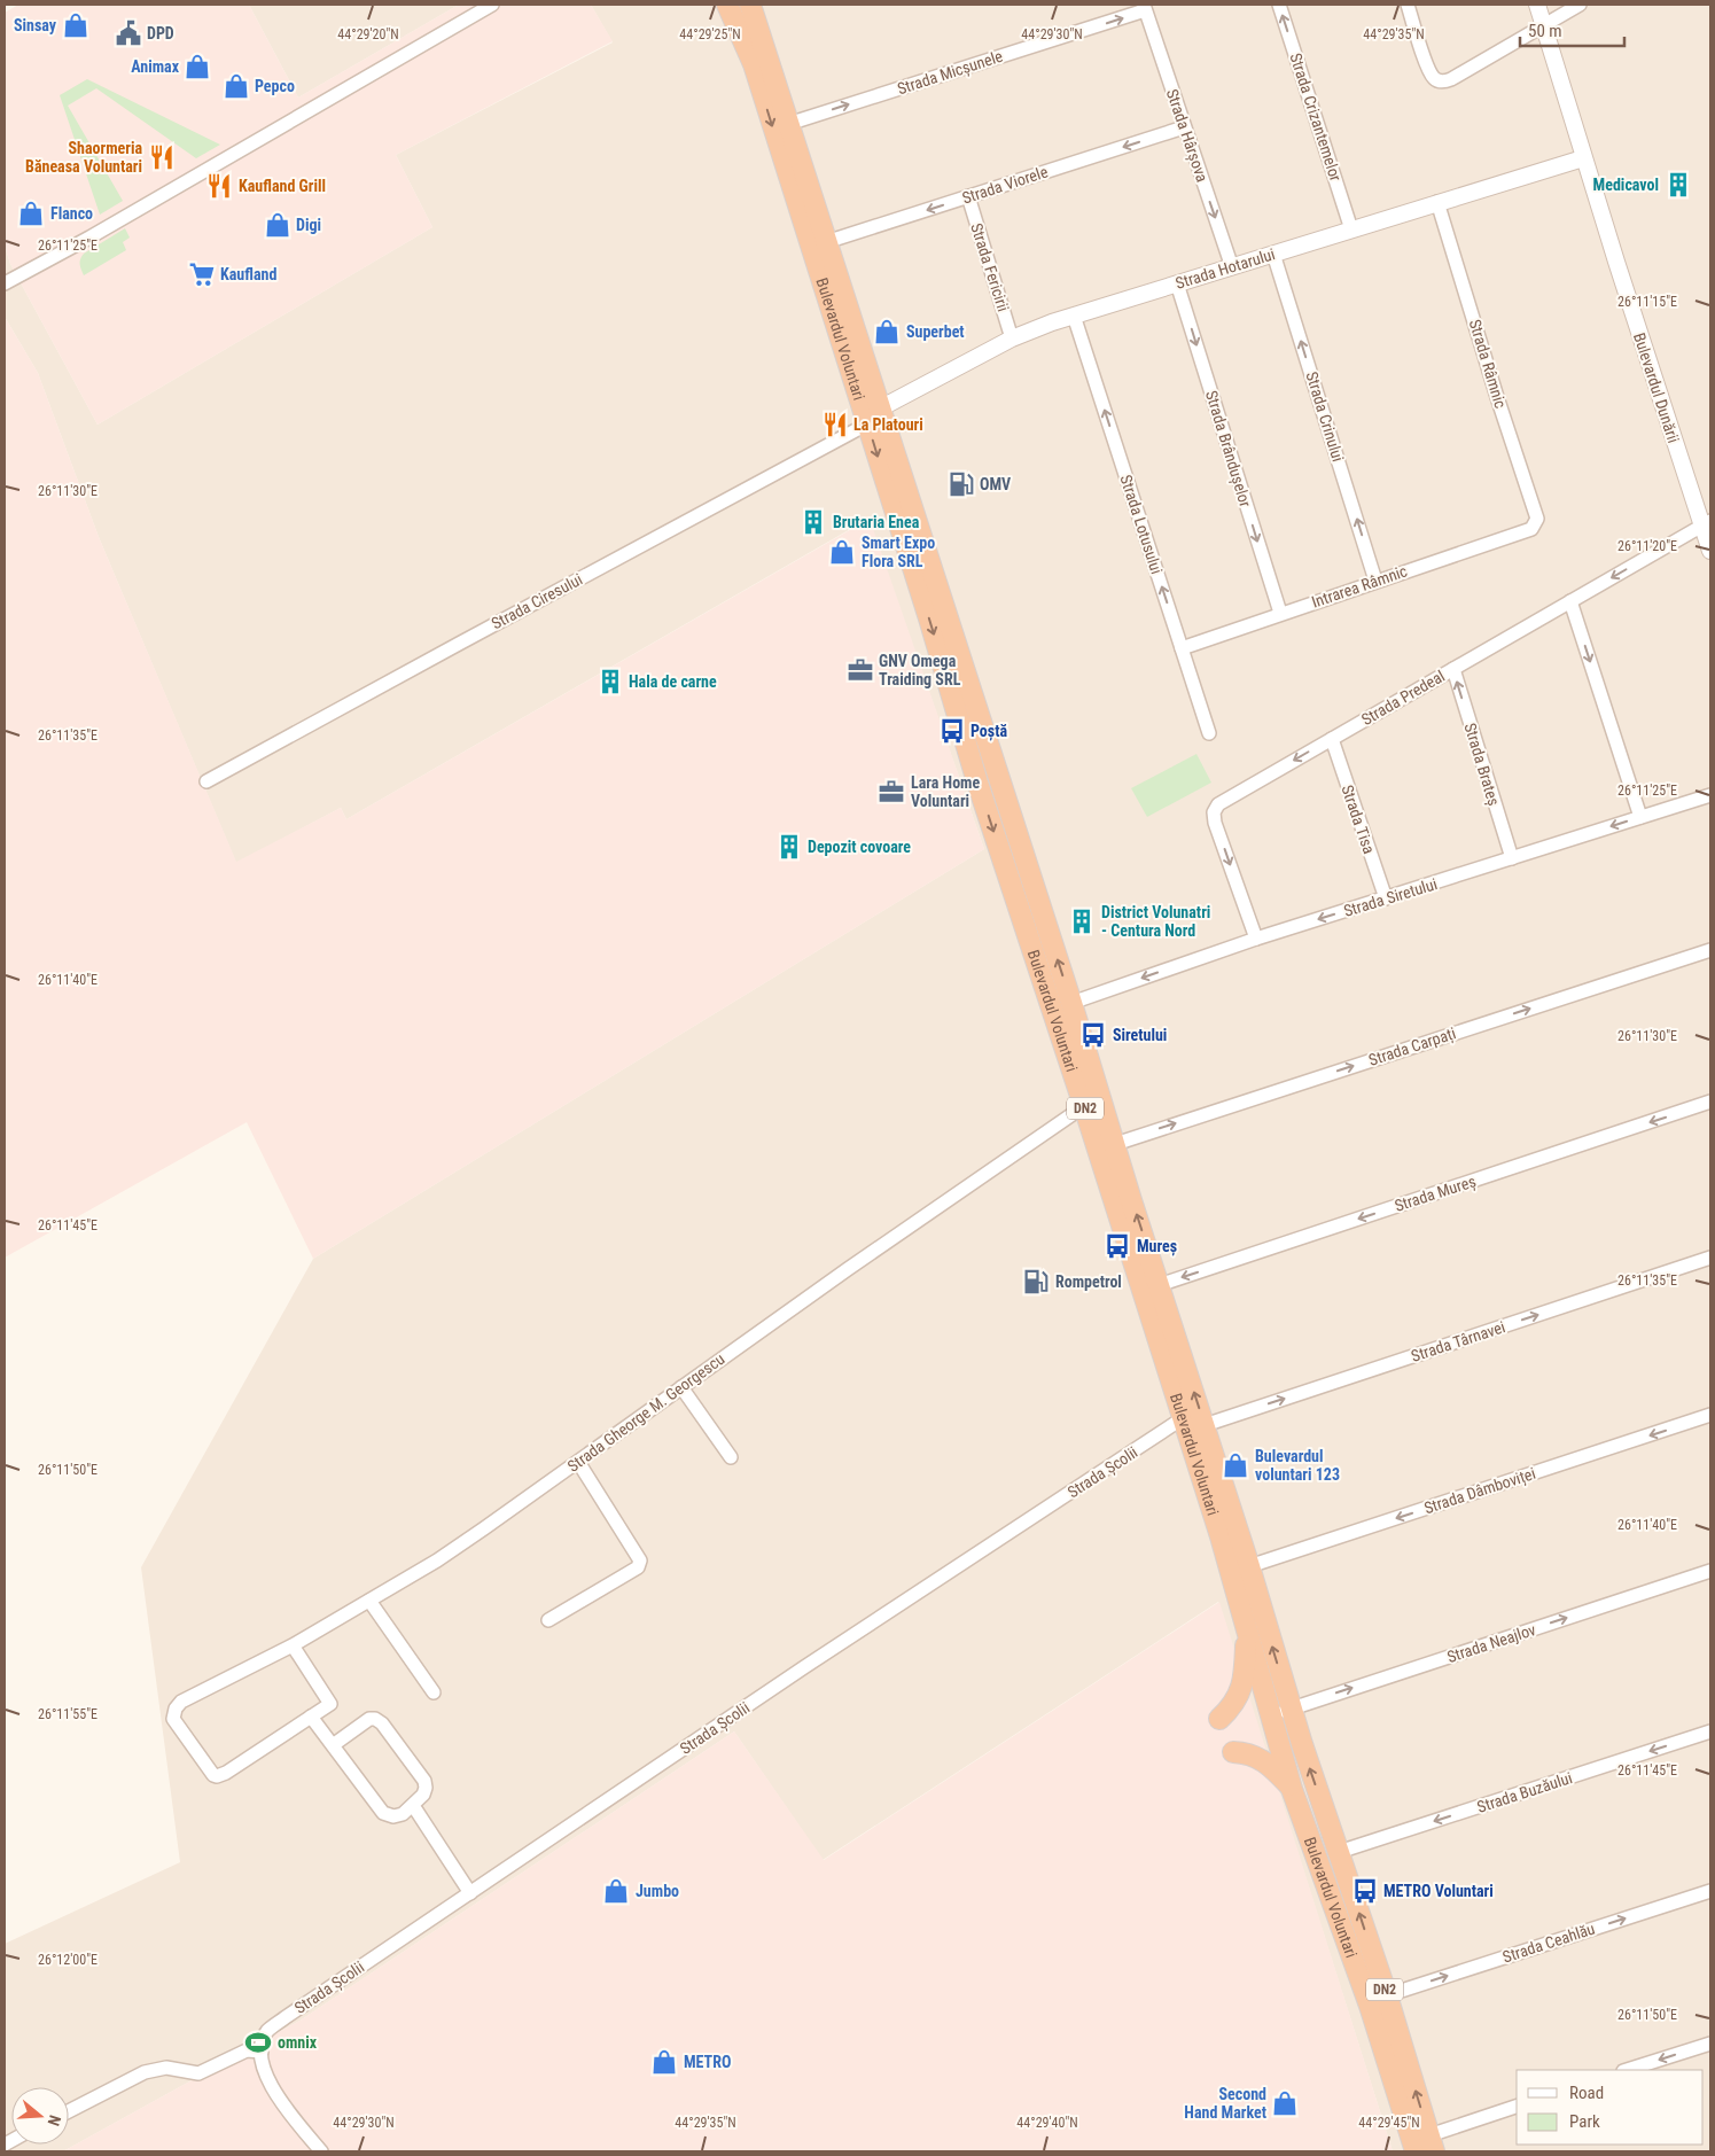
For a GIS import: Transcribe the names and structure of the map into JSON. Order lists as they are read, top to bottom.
{
  "streets": {
    "highway": ["Bulevardul Voluntari", "DN2"],
    "street": [
      "Strada Micșunele",
      "Strada Crizantemelor",
      "Strada Hârșova",
      "Strada Viorele",
      "Strada Fericirii",
      "Strada Hotarului",
      "Strada Râmnic",
      "Bulevardul Dunării",
      "Strada Crinului",
      "Strada Brândușelor",
      "Strada Lotusului",
      "Intrarea Râmnic",
      "Strada Ciresului",
      "Strada Predeal",
      "Strada Brateș",
      "Strada Tisa",
      "Strada Siretului",
      "Strada Carpați",
      "Strada Mureș",
      "Strada Târnavei",
      "Strada Gheorge M. Georgescu",
      "Strada Școlii",
      "Strada Dâmboviței",
      "Strada Neajlov",
      "Strada Buzăului",
      "Strada Ceahlău"
    ]
  },
  "crossings": [
    ["Strada Micșunele", "Strada Hârșova"],
    ["Strada Micșunele", "Bulevardul Voluntari"],
    ["Strada Crizantemelor", "Strada Hotarului"],
    ["Strada Hârșova", "Strada Viorele"],
    ["Strada Hârșova", "Strada Hotarului"],
    ["Strada Viorele", "Strada Fericirii"],
    ["Strada Viorele", "Bulevardul Voluntari"],
    ["Strada Fericirii", "Strada Hotarului"],
    ["Strada Hotarului", "Bulevardul Voluntari"],
    ["Strada Hotarului", "Strada Râmnic"],
    ["Strada Hotarului", "Bulevardul Dunării"],
    ["Strada Hotarului", "Strada Crinului"],
    ["Strada Hotarului", "Strada Brândușelor"],
    ["Strada Hotarului", "Strada Lotusului"],
    ["Strada Hotarului", "Strada Ciresului"],
    ["Bulevardul Voluntari", "Strada Ciresului"],
    ["Bulevardul Voluntari", "Strada Siretului"],
    ["Bulevardul Voluntari", "Strada Carpați"],
    ["Bulevardul Voluntari", "Strada Mureș"],
    ["Bulevardul Voluntari", "Strada Târnavei"],
    ["Bulevardul Voluntari", "Strada Gheorge M. Georgescu"],
    ["Bulevardul Voluntari", "Strada Școlii"],
    ["Bulevardul Voluntari", "Strada Dâmboviței"],
    ["Bulevardul Voluntari", "Strada Neajlov"],
    ["Bulevardul Voluntari", "Strada Buzăului"],
    ["Bulevardul Voluntari", "Strada Ceahlău"],
    ["Strada Râmnic", "Intrarea Râmnic"],
    ["Bulevardul Dunării", "Strada Predeal"],
    ["Strada Crinului", "Intrarea Râmnic"],
    ["Strada Brândușelor", "Intrarea Râmnic"],
    ["Strada Lotusului", "Intrarea Râmnic"],
    ["Strada Predeal", "Strada Brateș"],
    ["Strada Predeal", "Strada Tisa"],
    ["Strada Predeal", "Strada Siretului"],
    ["Strada Brateș", "Strada Siretului"],
    ["Strada Tisa", "Strada Siretului"]
  ],
  "one_way": [
    "Strada Micșunele",
    "Strada Crizantemelor",
    "Strada Hârșova",
    "Strada Viorele",
    "Strada Crinului",
    "Strada Brândușelor",
    "Strada Lotusului",
    "Strada Predeal",
    "Strada Brateș",
    "Strada Siretului",
    "Strada Carpați",
    "Strada Mureș",
    "Strada Târnavei",
    "Strada Dâmboviței",
    "Strada Neajlov",
    "Strada Buzăului",
    "Strada Ceahlău"
  ],
  "places": {
    "shop": [
      "Sinsay",
      "Animax",
      "Pepco",
      "Flanco",
      "Digi",
      "Superbet",
      "Smart Expo Flora SRL",
      "Bulevardul voluntari 123",
      "Jumbo",
      "METRO",
      "Second Hand Market"
    ],
    "public building": ["DPD"],
    "restaurant": ["Shaormeria Băneasa Voluntari", "Kaufland Grill", "La Platouri"],
    "building": [
      "Medicavol",
      "Brutaria Enea",
      "Hala de carne",
      "Depozit covoare",
      "District Volunatri - Centura Nord"
    ],
    "supermarket": ["Kaufland"],
    "fuel station": ["OMV", "Rompetrol"],
    "office": ["GNV Omega Traiding SRL", "Lara Home Voluntari"],
    "bus stop": [
      "Poștă",
      "Siretului",
      "Mureș",
      "METRO Voluntari"
    ],
    "sports": ["omnix"]
  },
  "legend": ["Road", "Park"],
  "scale_bar": "50 m",
  "north": "right",
  "coordinates": [
    "44°29'20\"N",
    "44°29'25\"N",
    "44°29'30\"N",
    "44°29'35\"N",
    "26°11'25\"E",
    "26°11'15\"E",
    "26°11'30\"E",
    "26°11'20\"E",
    "26°11'35\"E",
    "26°11'40\"E",
    "26°11'45\"E",
    "26°11'50\"E",
    "26°11'55\"E",
    "26°12'00\"E",
    "44°29'40\"N",
    "44°29'45\"N"
  ]
}
